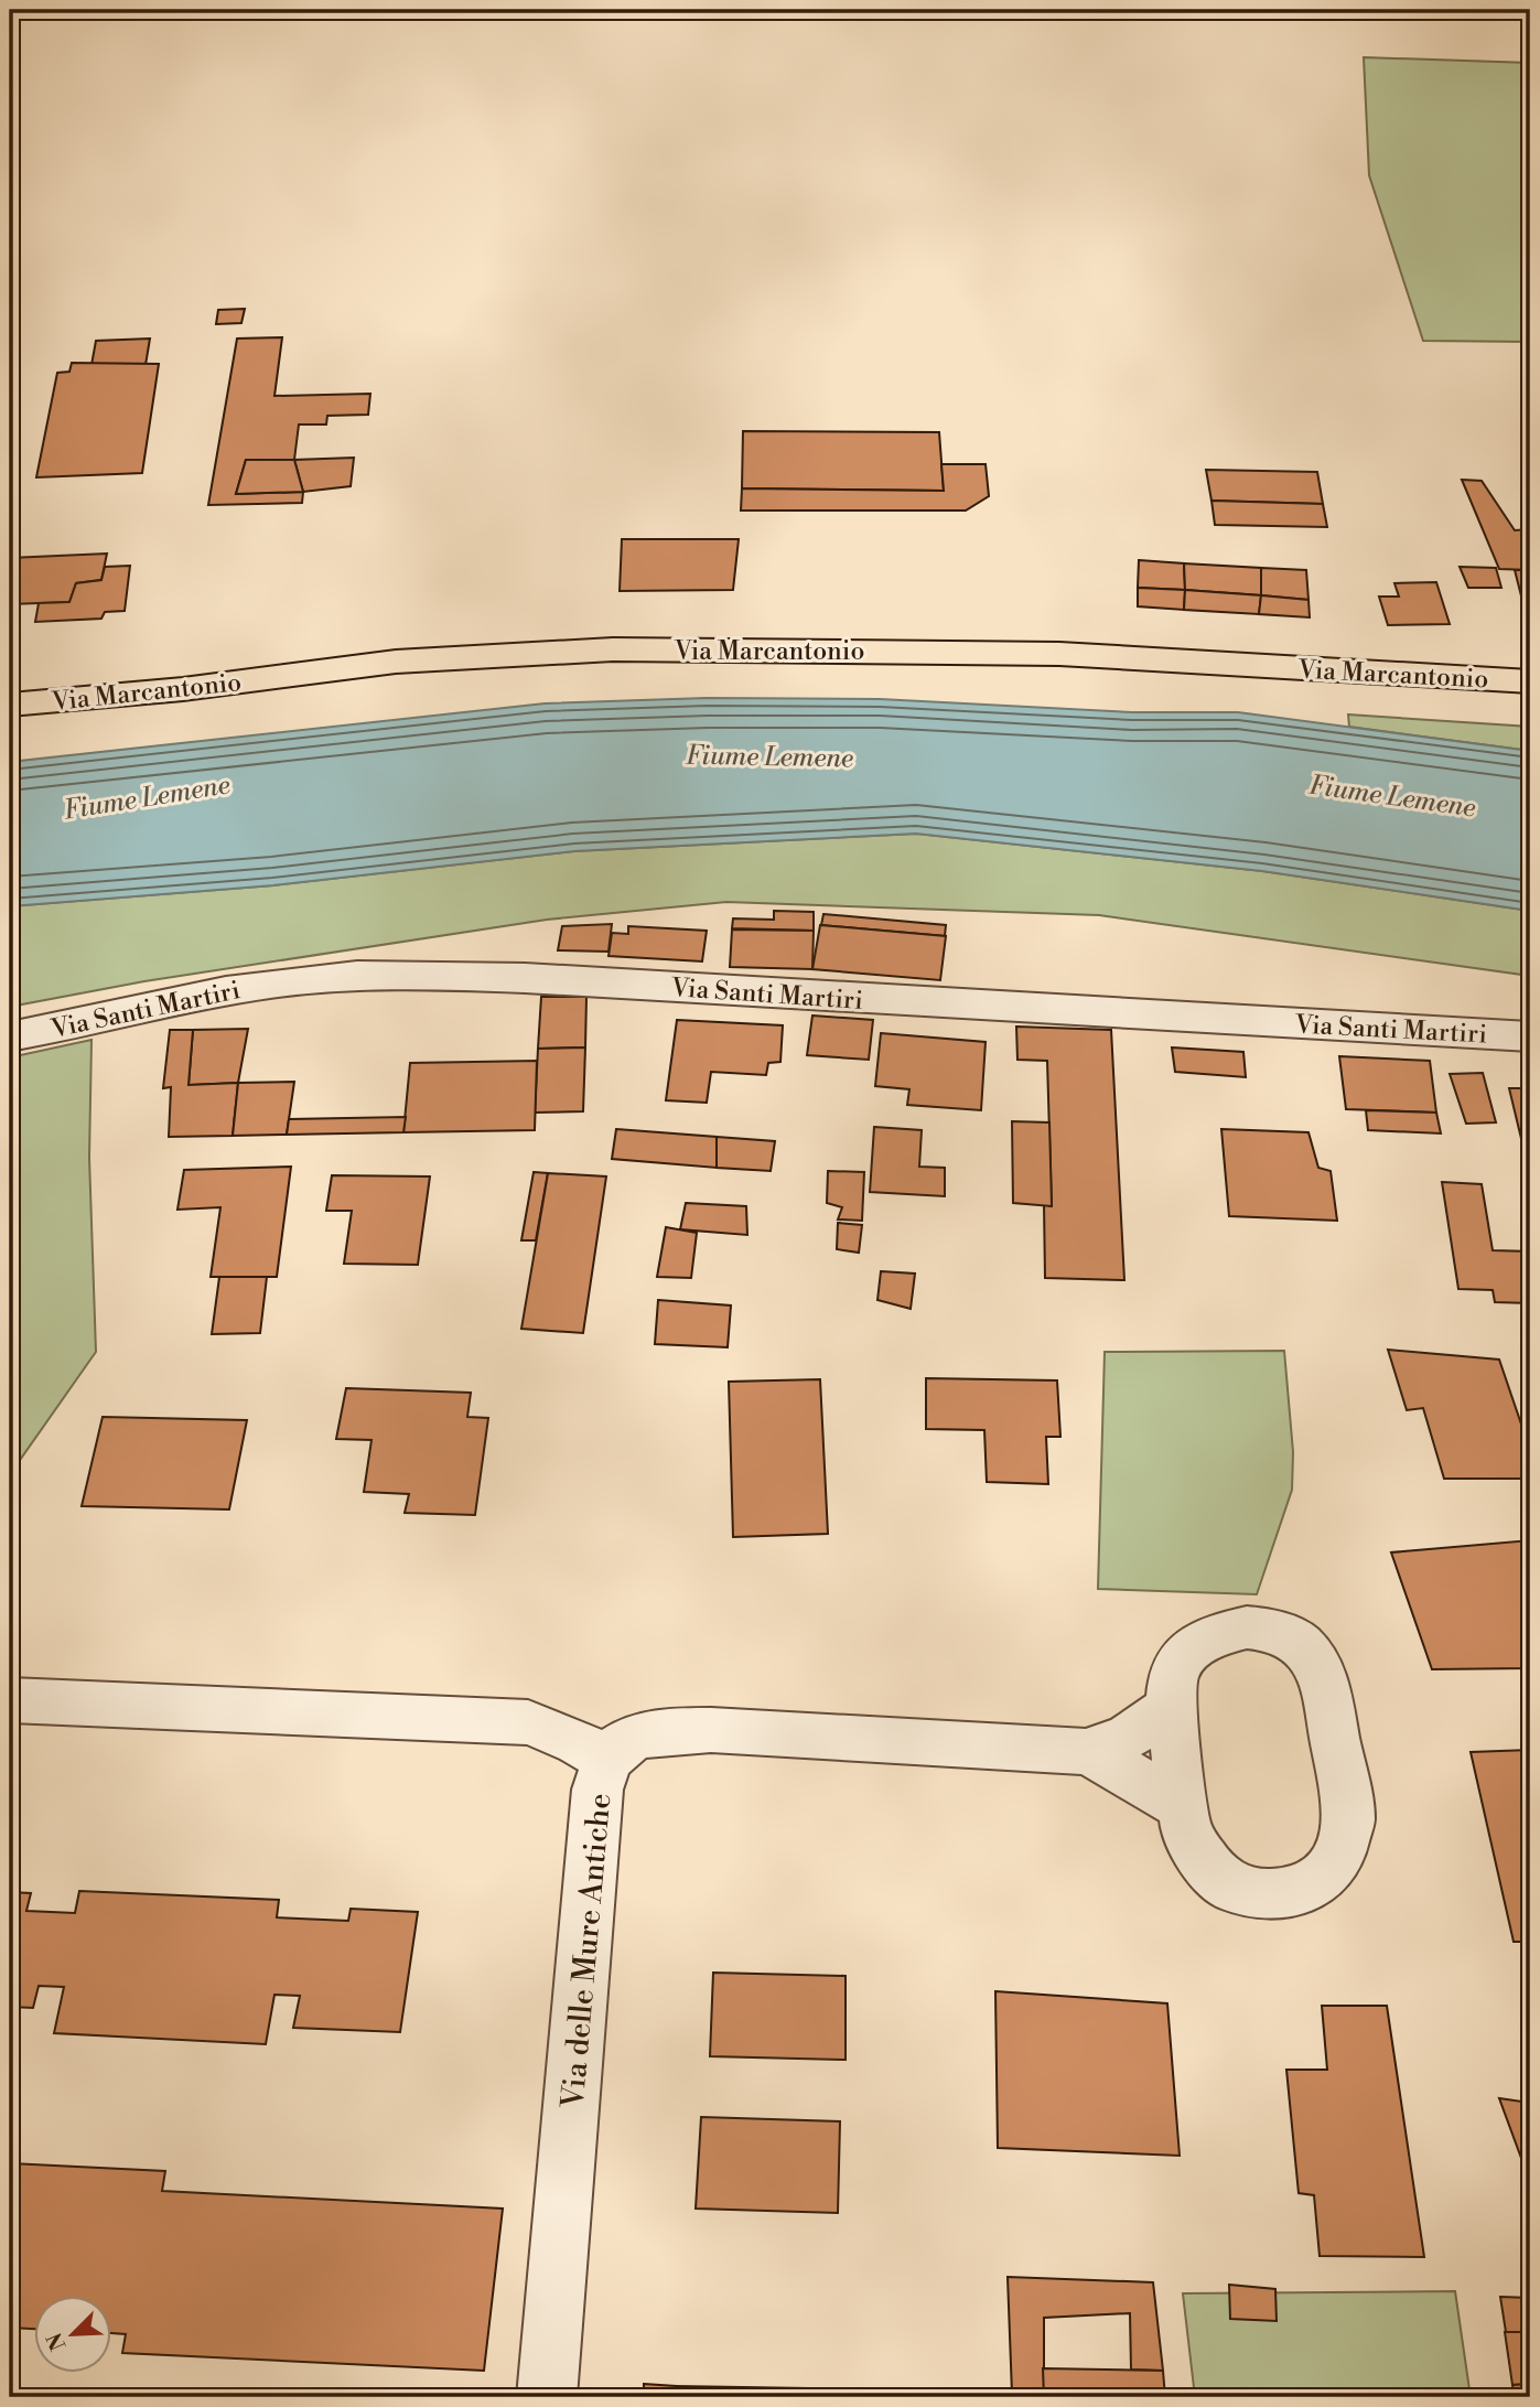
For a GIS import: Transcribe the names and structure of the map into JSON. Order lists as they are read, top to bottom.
{
  "streets": {
    "main road": ["Via Marcantonio"],
    "street": ["Via Santi Martiri", "Via delle Mure Antiche"]
  },
  "water": ["Fiume Lemene"],
  "north": "bottom left"
}
